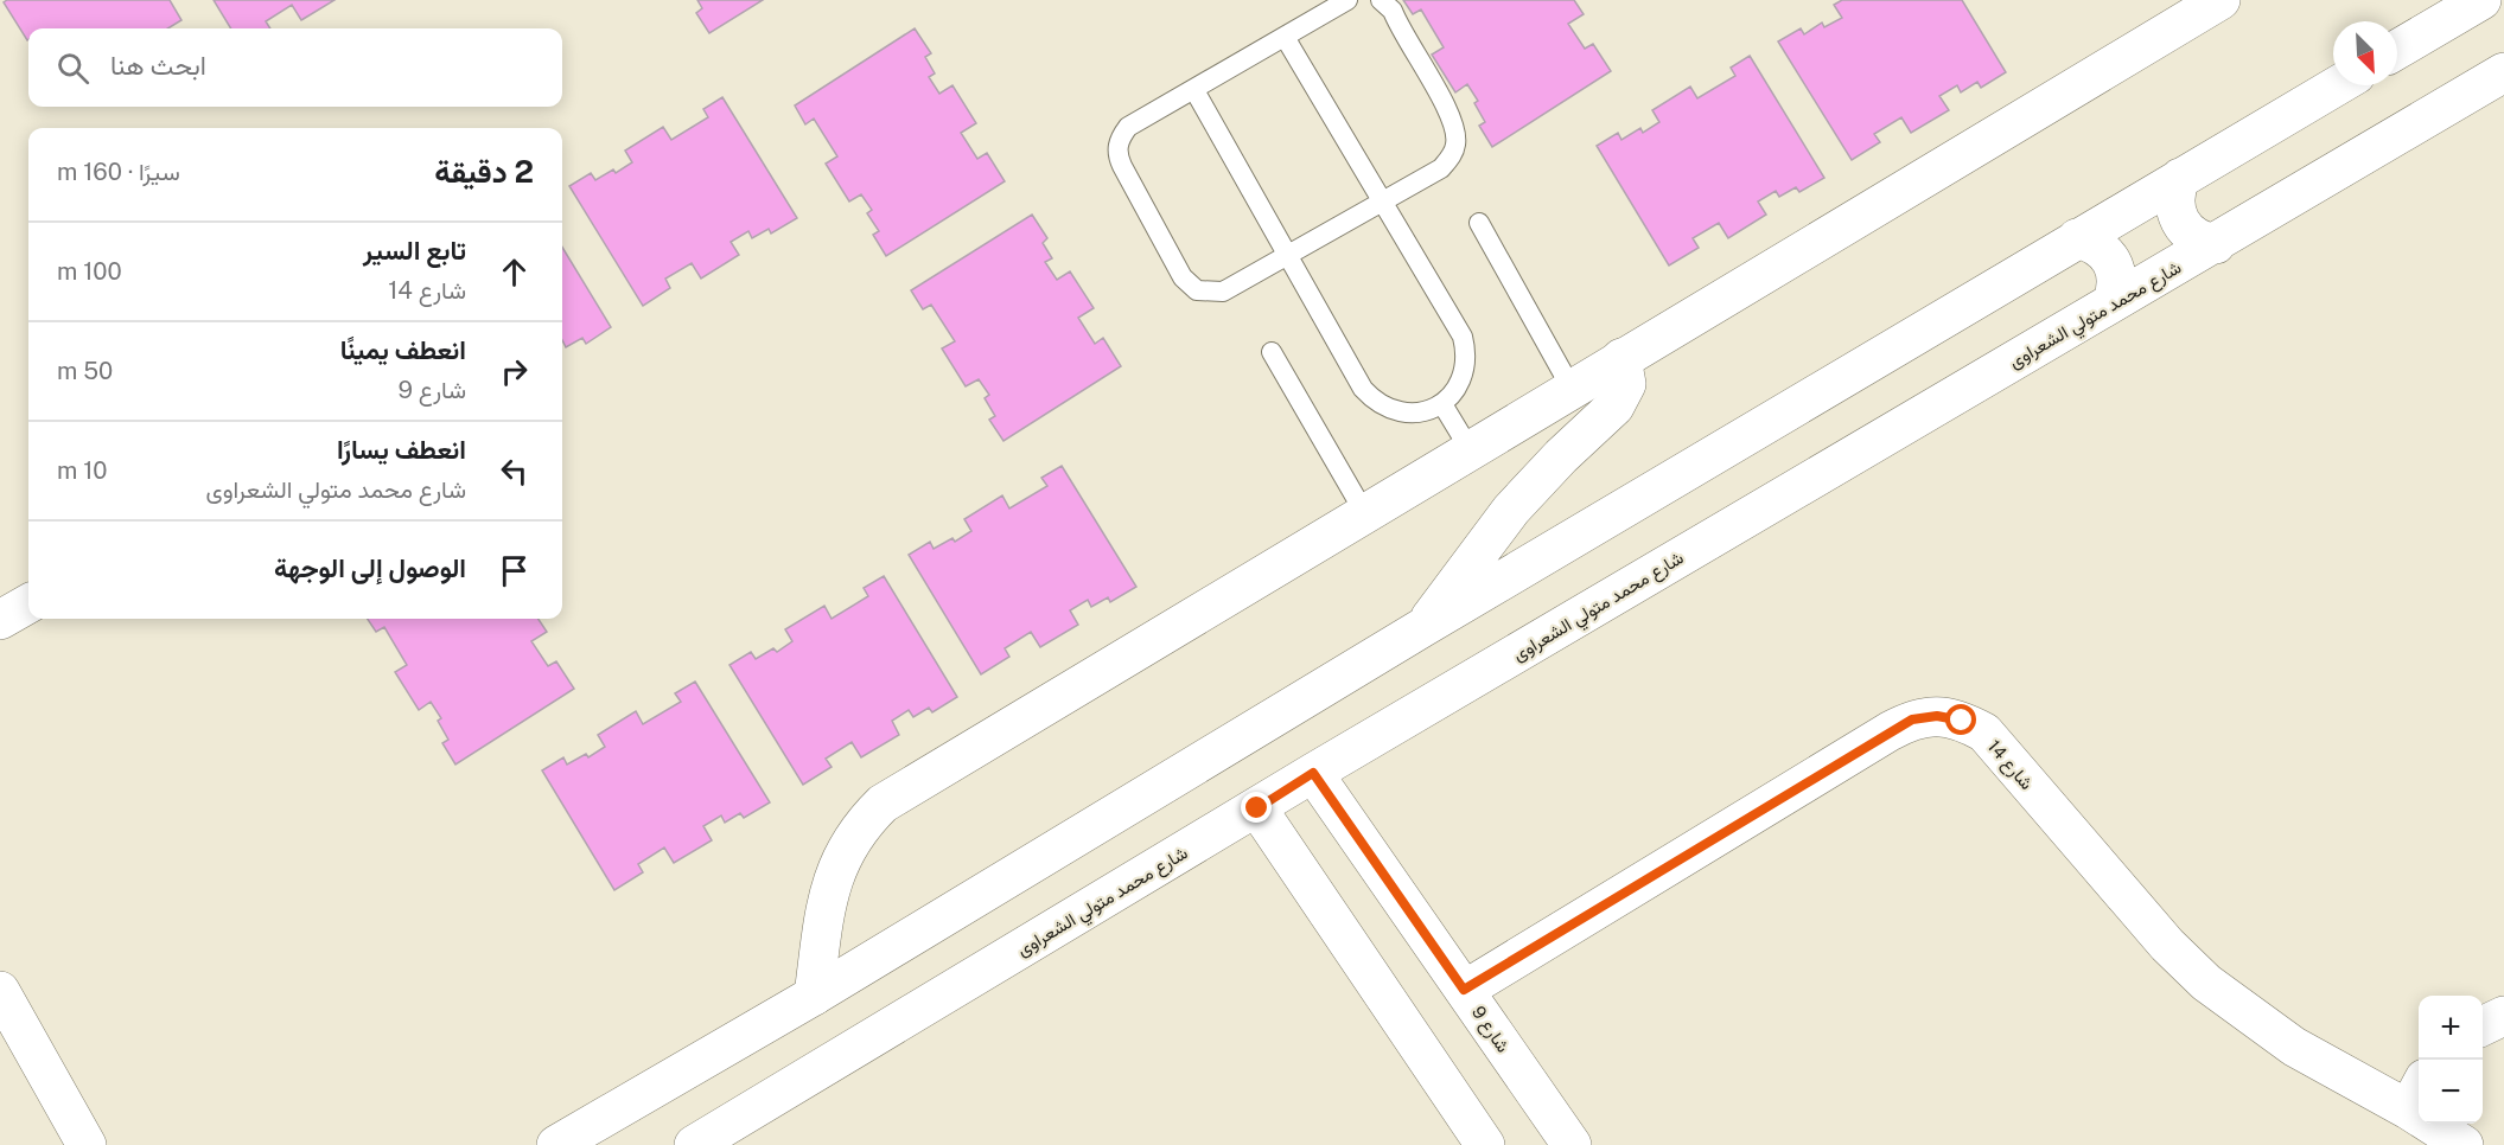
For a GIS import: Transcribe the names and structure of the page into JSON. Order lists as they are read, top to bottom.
{
  "streets": {
    "street": ["شارع محمد متولي الشعراوى", "شارع 14", "شارع 9"]
  },
  "crossings": [
    ["شارع محمد متولي الشعراوى", "شارع 9"],
    ["شارع 14", "شارع 9"]
  ],
  "north": "bottom right",
  "page": {
    "search": "ابحث هنا",
    "heading": ["2 دقيقة", "سيرًا · 160 m"],
    "list": [
      ["تابع السير", "شارع 14", "100 m"],
      ["انعطف يمينًا", "شارع 9", "50 m"],
      ["انعطف يسارًا", "شارع محمد متولي الشعراوى", "10 m"],
      "الوصول إلى الوجهة"
    ],
    "map_buttons": ["+", "−"]
  }
}
